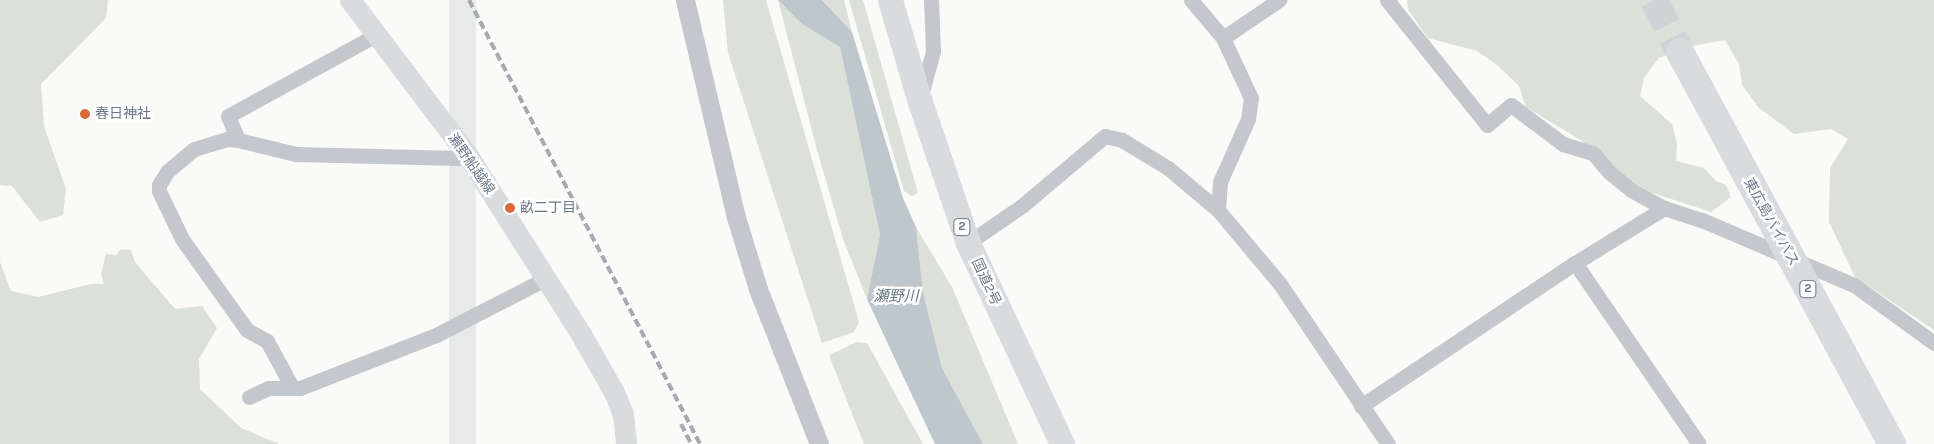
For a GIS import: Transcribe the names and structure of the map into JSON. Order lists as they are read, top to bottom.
{
  "streets": {
    "highway": ["東広島バイパス", "2", "国道2号"],
    "main road": ["瀬野船越線"]
  },
  "water": ["瀬野川"],
  "places": ["春日神社", "畝二丁目"]
}
